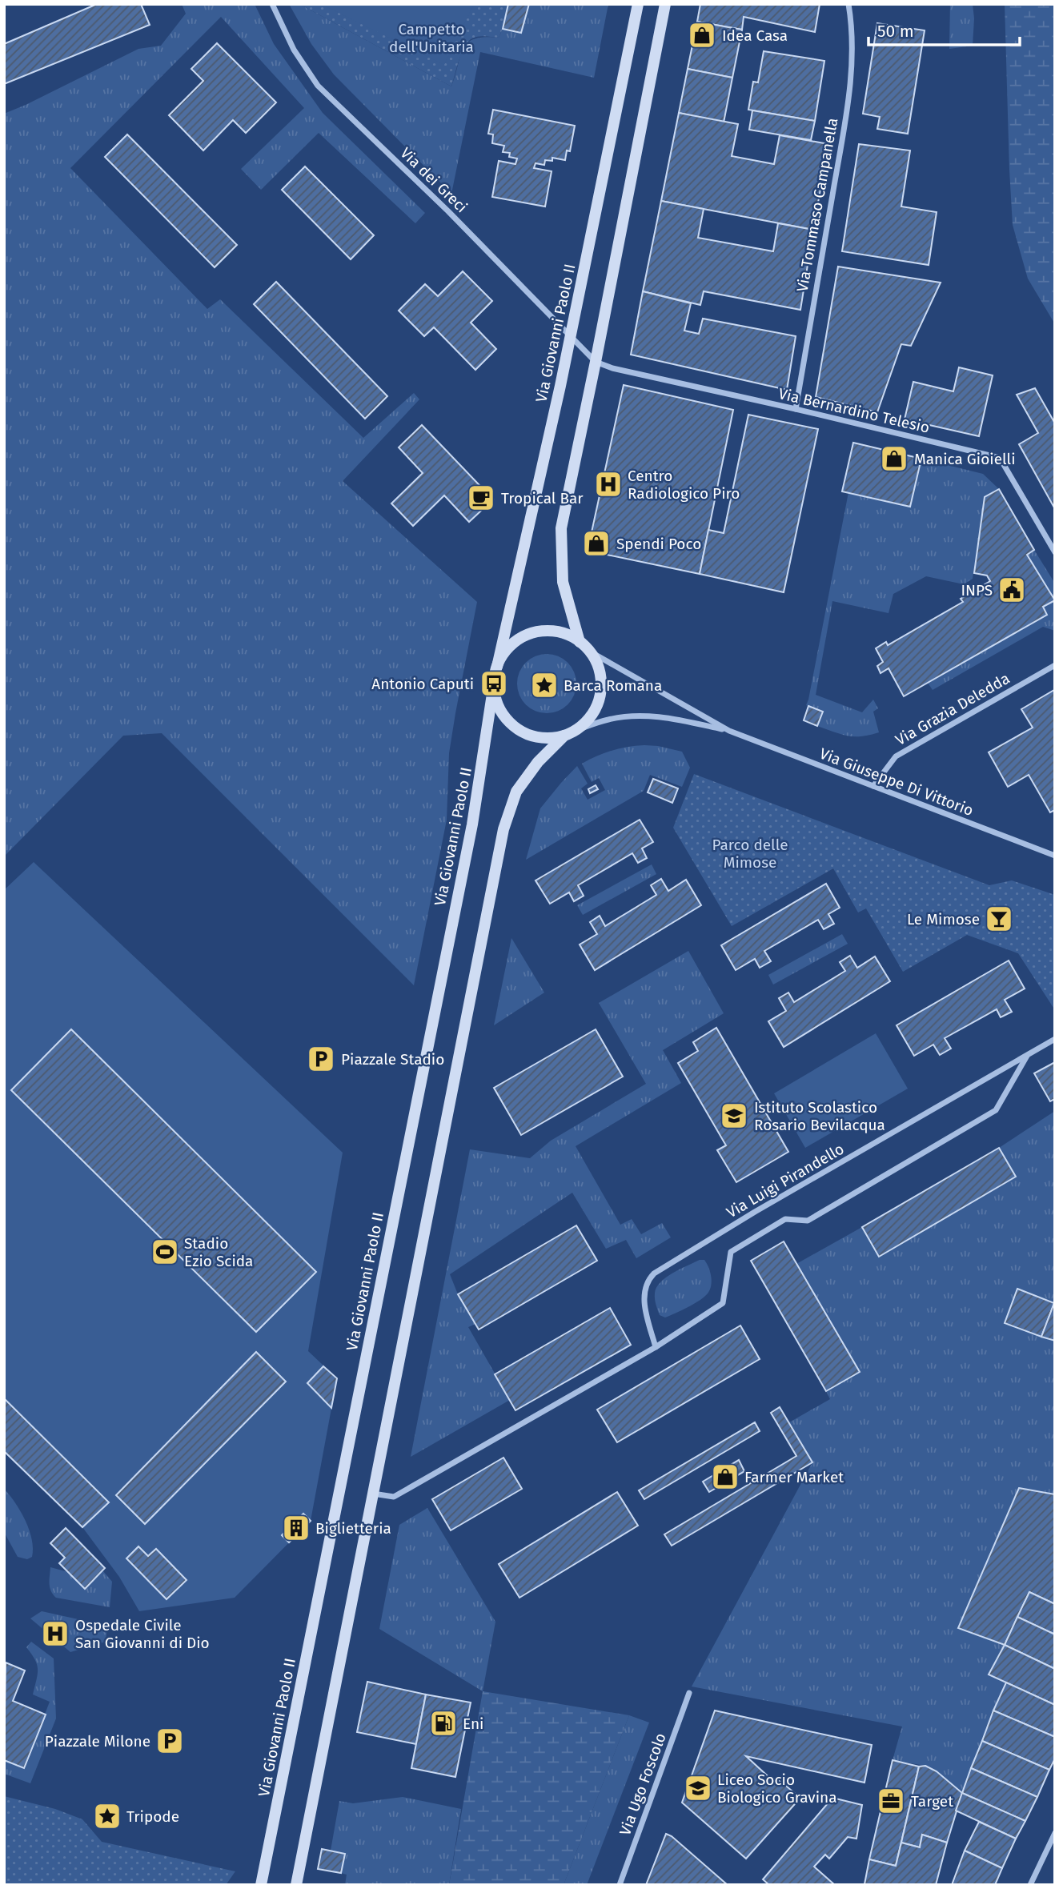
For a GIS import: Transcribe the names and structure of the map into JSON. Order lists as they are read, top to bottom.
{
  "streets": {
    "street": [
      "Via dei Greci",
      "Via Tommaso Campanella",
      "Via Giovanni Paolo II",
      "Via Bernardino Telesio",
      "Via Grazia Deledda",
      "Via Giuseppe Di Vittorio",
      "Via Luigi Pirandello",
      "Via Ugo Foscolo"
    ]
  },
  "crossings": [
    ["Via dei Greci", "Via Giovanni Paolo II"],
    ["Via dei Greci", "Via Bernardino Telesio"],
    ["Via Tommaso Campanella", "Via Bernardino Telesio"],
    ["Via Grazia Deledda", "Via Giuseppe Di Vittorio"]
  ],
  "parks": ["Campetto dell'Unitaria", "Parco delle Mimose"],
  "places": {
    "shop": [
      "Idea Casa",
      "Manica Gioielli",
      "Spendi Poco",
      "Farmer Market"
    ],
    "hospital": ["Centro Radiologico Piro", "Ospedale Civile San Giovanni di Dio"],
    "cafe": ["Tropical Bar"],
    "public building": ["INPS"],
    "bus stop": ["Antonio Caputi"],
    "place": ["Barca Romana", "Tripode"],
    "bar": ["Le Mimose"],
    "parking": ["Piazzale Stadio", "Piazzale Milone"],
    "school or university": ["Istituto Scolastico Rosario Bevilacqua", "Liceo Socio Biologico Gravina"],
    "sports": ["Stadio Ezio Scida"],
    "building": ["Biglietteria"],
    "fuel station": ["Eni"],
    "office": ["Target"]
  },
  "scale_bar": "50 m"
}
